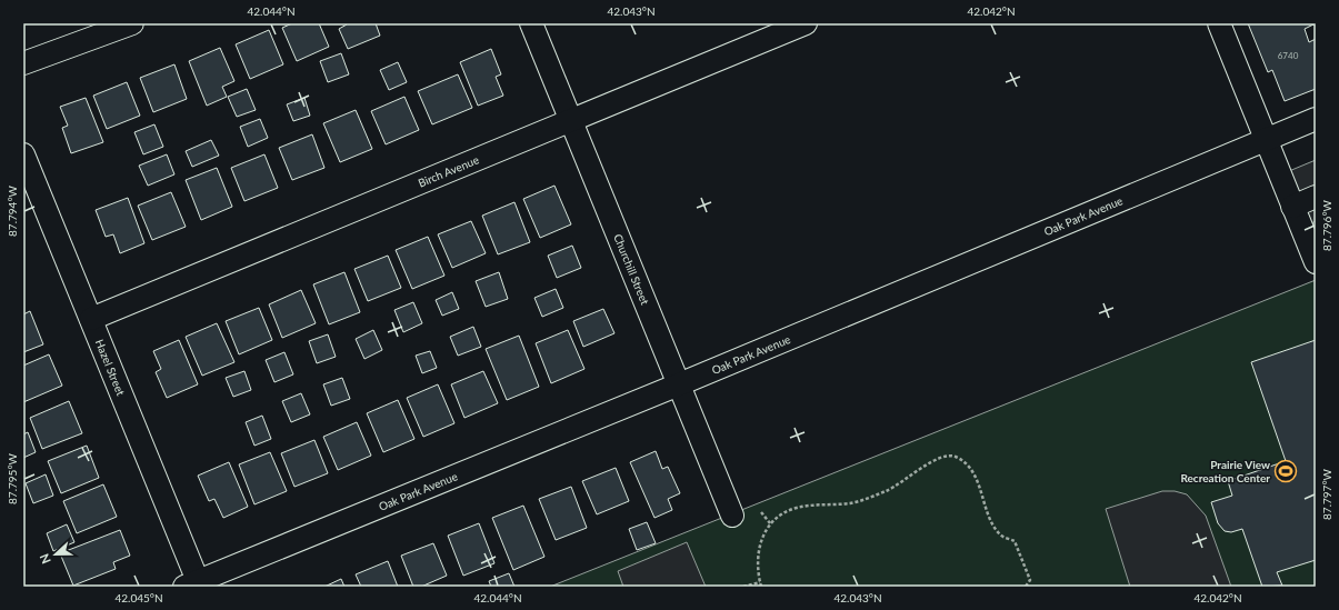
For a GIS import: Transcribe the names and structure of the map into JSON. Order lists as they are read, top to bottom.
{
  "streets": {
    "street": [
      "Birch Avenue",
      "Oak Park Avenue",
      "Churchill Street",
      "Hazel Street"
    ]
  },
  "crossings": [
    ["Birch Avenue", "Churchill Street"],
    ["Birch Avenue", "Hazel Street"],
    ["Oak Park Avenue", "Churchill Street"],
    ["Oak Park Avenue", "Hazel Street"]
  ],
  "places": {
    "sports": ["Prairie View Recreation Center"]
  },
  "house_numbers": ["6740"],
  "north": "left",
  "coordinates": [
    "42.044°N",
    "42.043°N",
    "42.042°N",
    "87.794°W",
    "87.796°W",
    "87.795°W",
    "87.797°W",
    "42.045°N"
  ]
}
